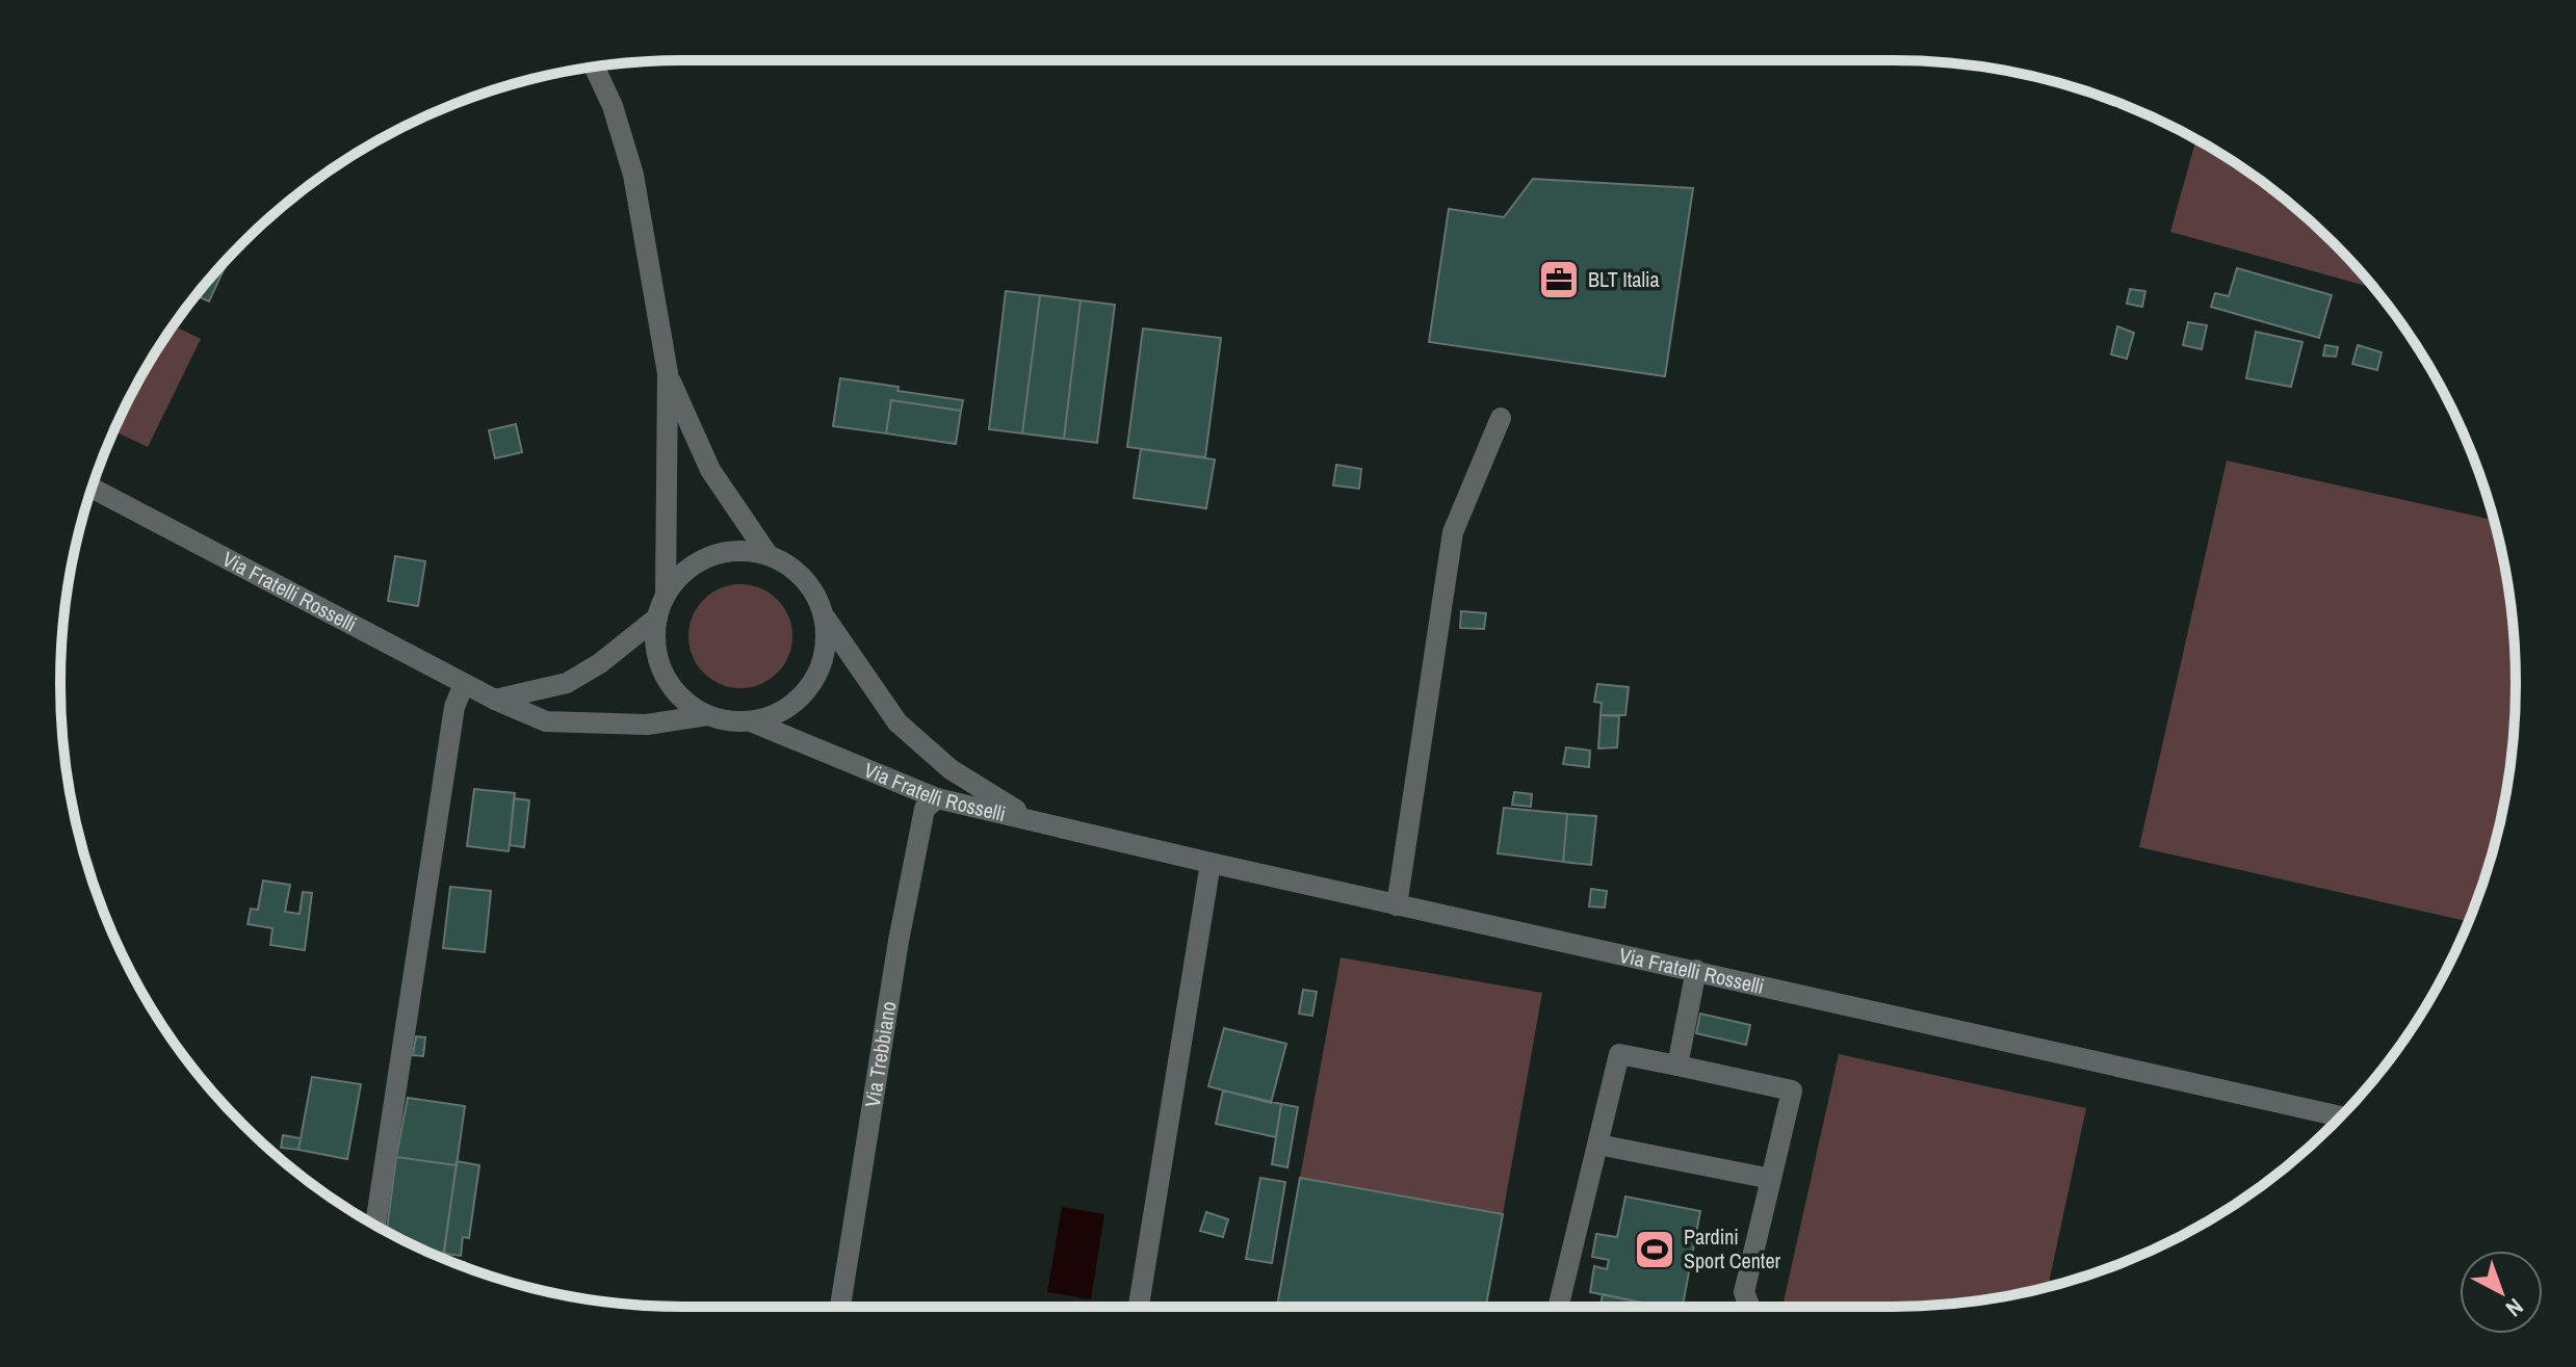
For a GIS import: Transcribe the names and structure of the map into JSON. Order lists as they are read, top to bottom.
{
  "streets": {
    "street": ["Via Fratelli Rosselli", "Via Trebbiano"]
  },
  "crossings": [
    ["Via Fratelli Rosselli", "Via Trebbiano"]
  ],
  "places": {
    "office": ["BLT Italia"],
    "sports": ["Pardini Sport Center"]
  },
  "north": "bottom right"
}
